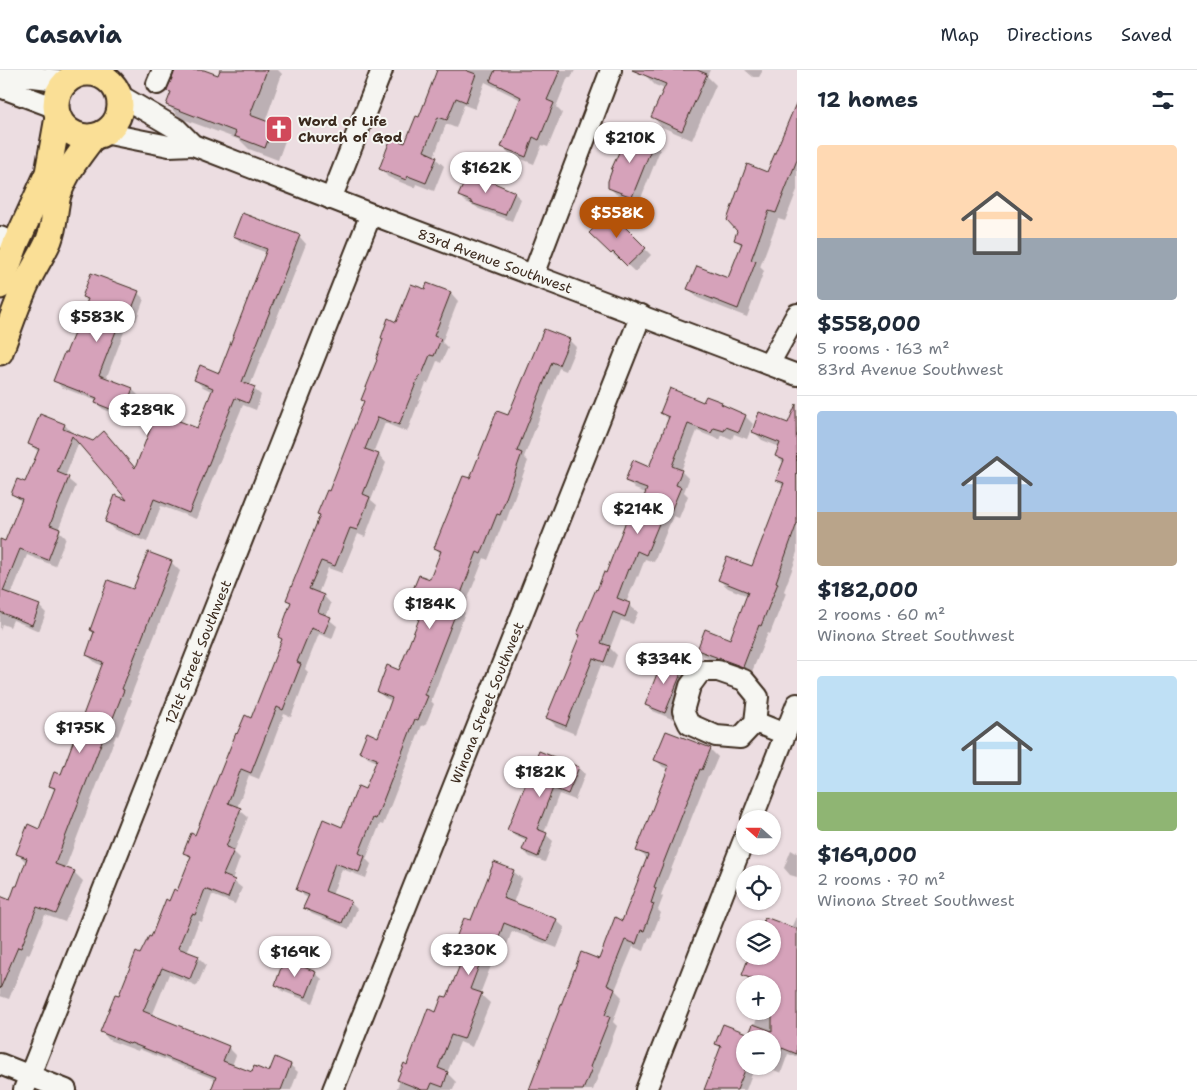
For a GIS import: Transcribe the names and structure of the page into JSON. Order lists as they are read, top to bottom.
{
  "streets": {
    "street": ["83rd Avenue Southwest", "121st Street Southwest", "Winona Street Southwest"]
  },
  "crossings": [
    ["83rd Avenue Southwest", "121st Street Southwest"],
    ["83rd Avenue Southwest", "Winona Street Southwest"]
  ],
  "places": {
    "church": ["Word of Life Church of God"]
  },
  "north": "left",
  "page": {
    "header": "Casavia",
    "nav": ["Map", "Directions", "Saved"],
    "heading": "12 homes",
    "price": [
      "$210K",
      "$162K",
      "$558K",
      "$583K",
      "$289K",
      "$214K",
      "$184K",
      "$334K",
      "$175K",
      "$182K",
      "$230K",
      "$169K"
    ],
    "list": [
      {
        "name": "$558,000",
        "note": "5 rooms · 163 m² · 83rd Avenue Southwest"
      },
      {
        "name": "$182,000",
        "note": "2 rooms · 60 m² · Winona Street Southwest"
      },
      {
        "name": "$169,000",
        "note": "2 rooms · 70 m² · Winona Street Southwest"
      }
    ],
    "map_buttons": ["+", "−"]
  }
}
